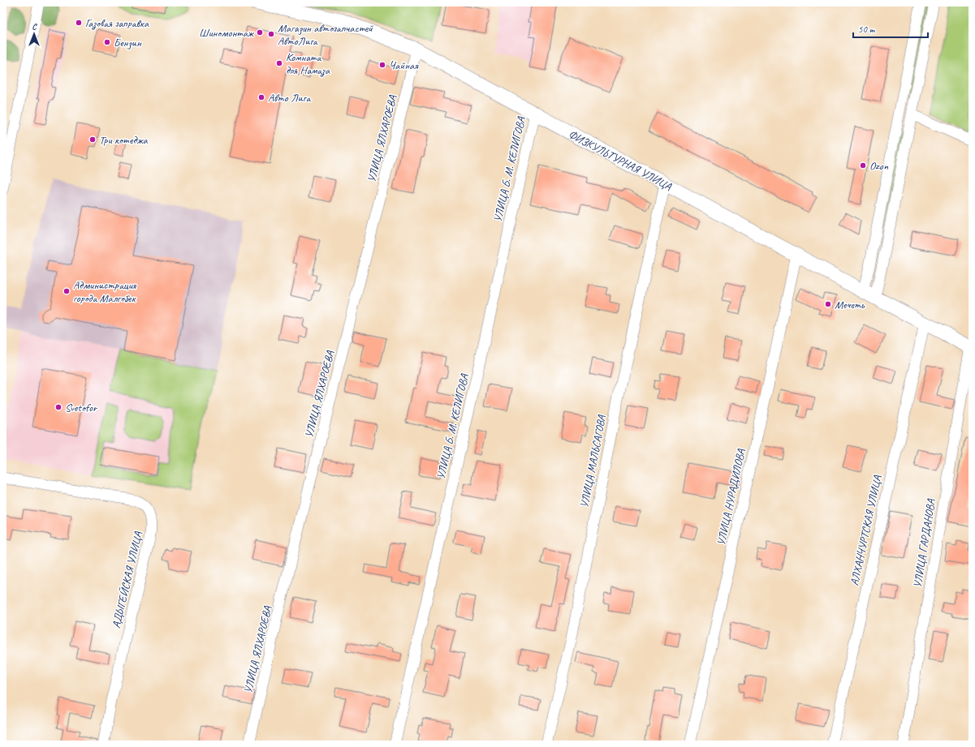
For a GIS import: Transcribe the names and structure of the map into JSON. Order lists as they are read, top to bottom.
{
  "streets": {
    "main road": ["ФИЗКУЛЬТУРНАЯ УЛИЦА"],
    "street": [
      "УЛИЦА ЯЛХАРОЕВА",
      "УЛИЦА Б. М. КЕЛИГОВА",
      "УЛИЦА МАЛЬСАГОВА",
      "УЛИЦА НУРАДИЛОВА",
      "АЛХАНЧУРТСКАЯ УЛИЦА",
      "УЛИЦА ГАРДАНОВА",
      "АДЫГЕЙСКАЯ УЛИЦА"
    ]
  },
  "crossings": [
    ["УЛИЦА ЯЛХАРОЕВА", "ФИЗКУЛЬТУРНАЯ УЛИЦА"],
    ["ФИЗКУЛЬТУРНАЯ УЛИЦА", "УЛИЦА Б. М. КЕЛИГОВА"],
    ["ФИЗКУЛЬТУРНАЯ УЛИЦА", "УЛИЦА МАЛЬСАГОВА"],
    ["ФИЗКУЛЬТУРНАЯ УЛИЦА", "УЛИЦА НУРАДИЛОВА"],
    ["ФИЗКУЛЬТУРНАЯ УЛИЦА", "АЛХАНЧУРТСКАЯ УЛИЦА"],
    ["ФИЗКУЛЬТУРНАЯ УЛИЦА", "УЛИЦА ГАРДАНОВА"]
  ],
  "places": [
    "Газовая заправка",
    "Шиномонтаж",
    "Магазин автозапчастей АвтоЛига",
    "Бензин",
    "Комната для Намаза",
    "Чайная",
    "Авто Лига",
    "Три котеджа",
    "Ozon",
    "Администрация города Малгобек",
    "Мечеть",
    "Svetofor"
  ],
  "scale_bar": "50 m",
  "north": "top"
}
